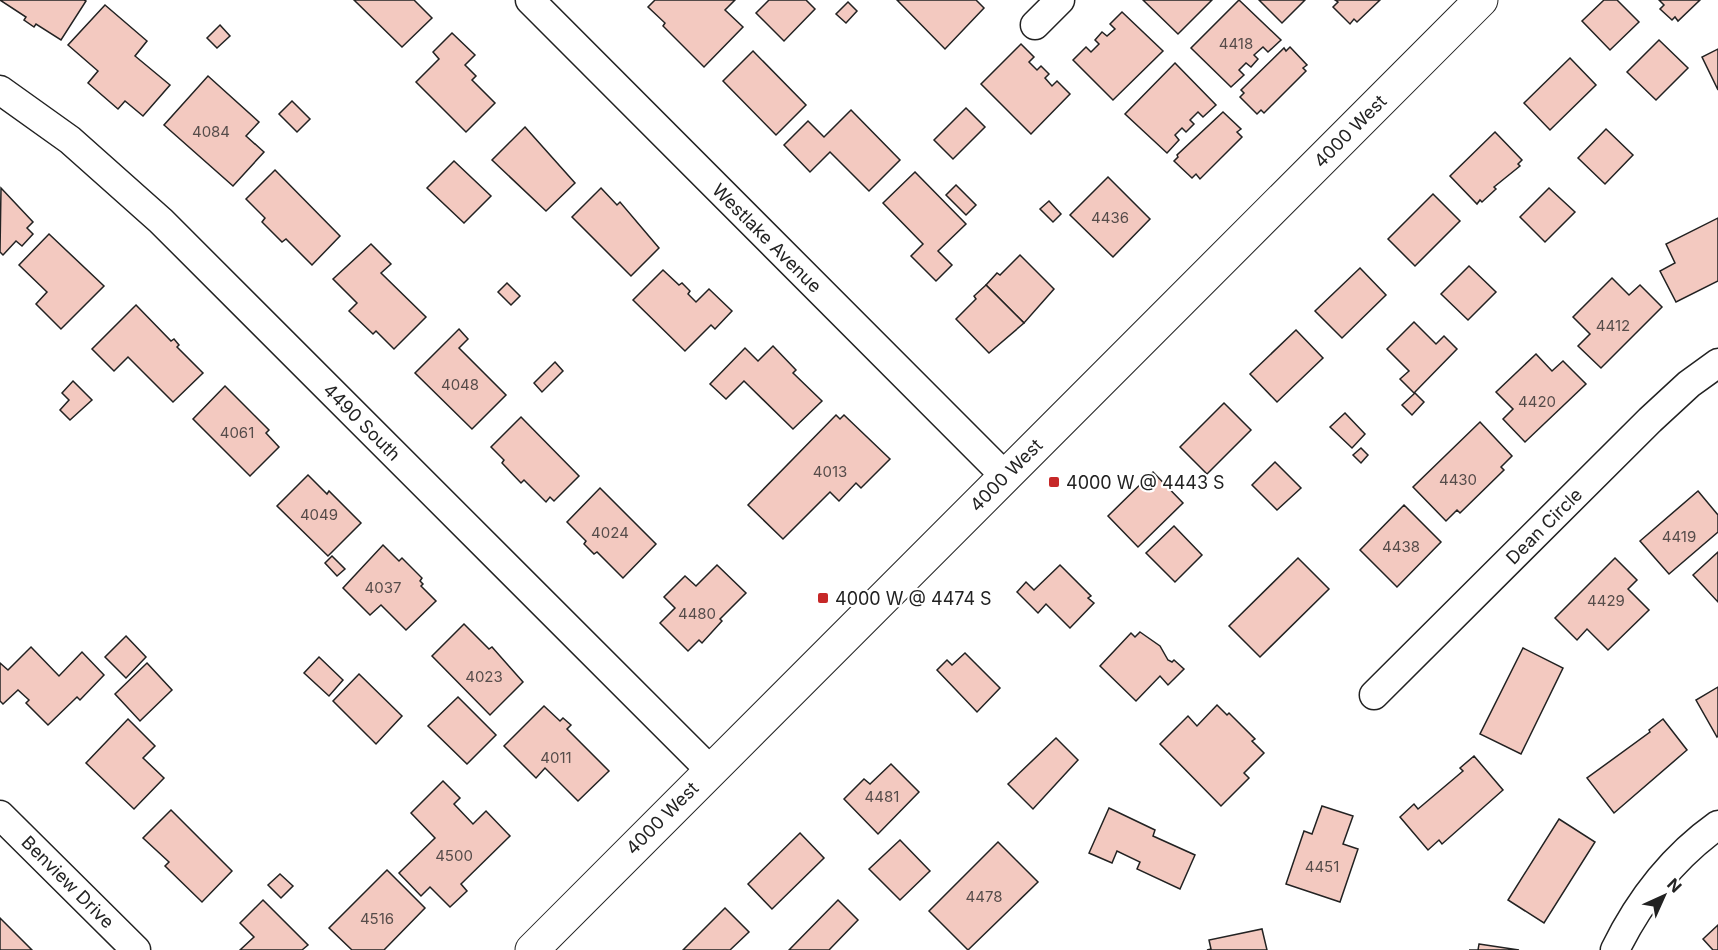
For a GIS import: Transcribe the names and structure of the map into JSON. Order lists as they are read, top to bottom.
{
  "streets": {
    "street": [
      "4000 West",
      "Westlake Avenue",
      "4490 South",
      "Dean Circle",
      "Benview Drive"
    ]
  },
  "crossings": [
    ["4000 West", "Westlake Avenue"],
    ["4000 West", "4490 South"]
  ],
  "places": {
    "transit": ["4000 W @ 4443 S", "4000 W @ 4474 S"]
  },
  "house_numbers": [
    "4418",
    "4084",
    "4436",
    "4412",
    "4048",
    "4420",
    "4061",
    "4013",
    "4430",
    "4049",
    "4024",
    "4419",
    "4438",
    "4037",
    "4429",
    "4480",
    "4023",
    "4011",
    "4481",
    "4500",
    "4451",
    "4478",
    "4516"
  ],
  "north": "top right"
}
